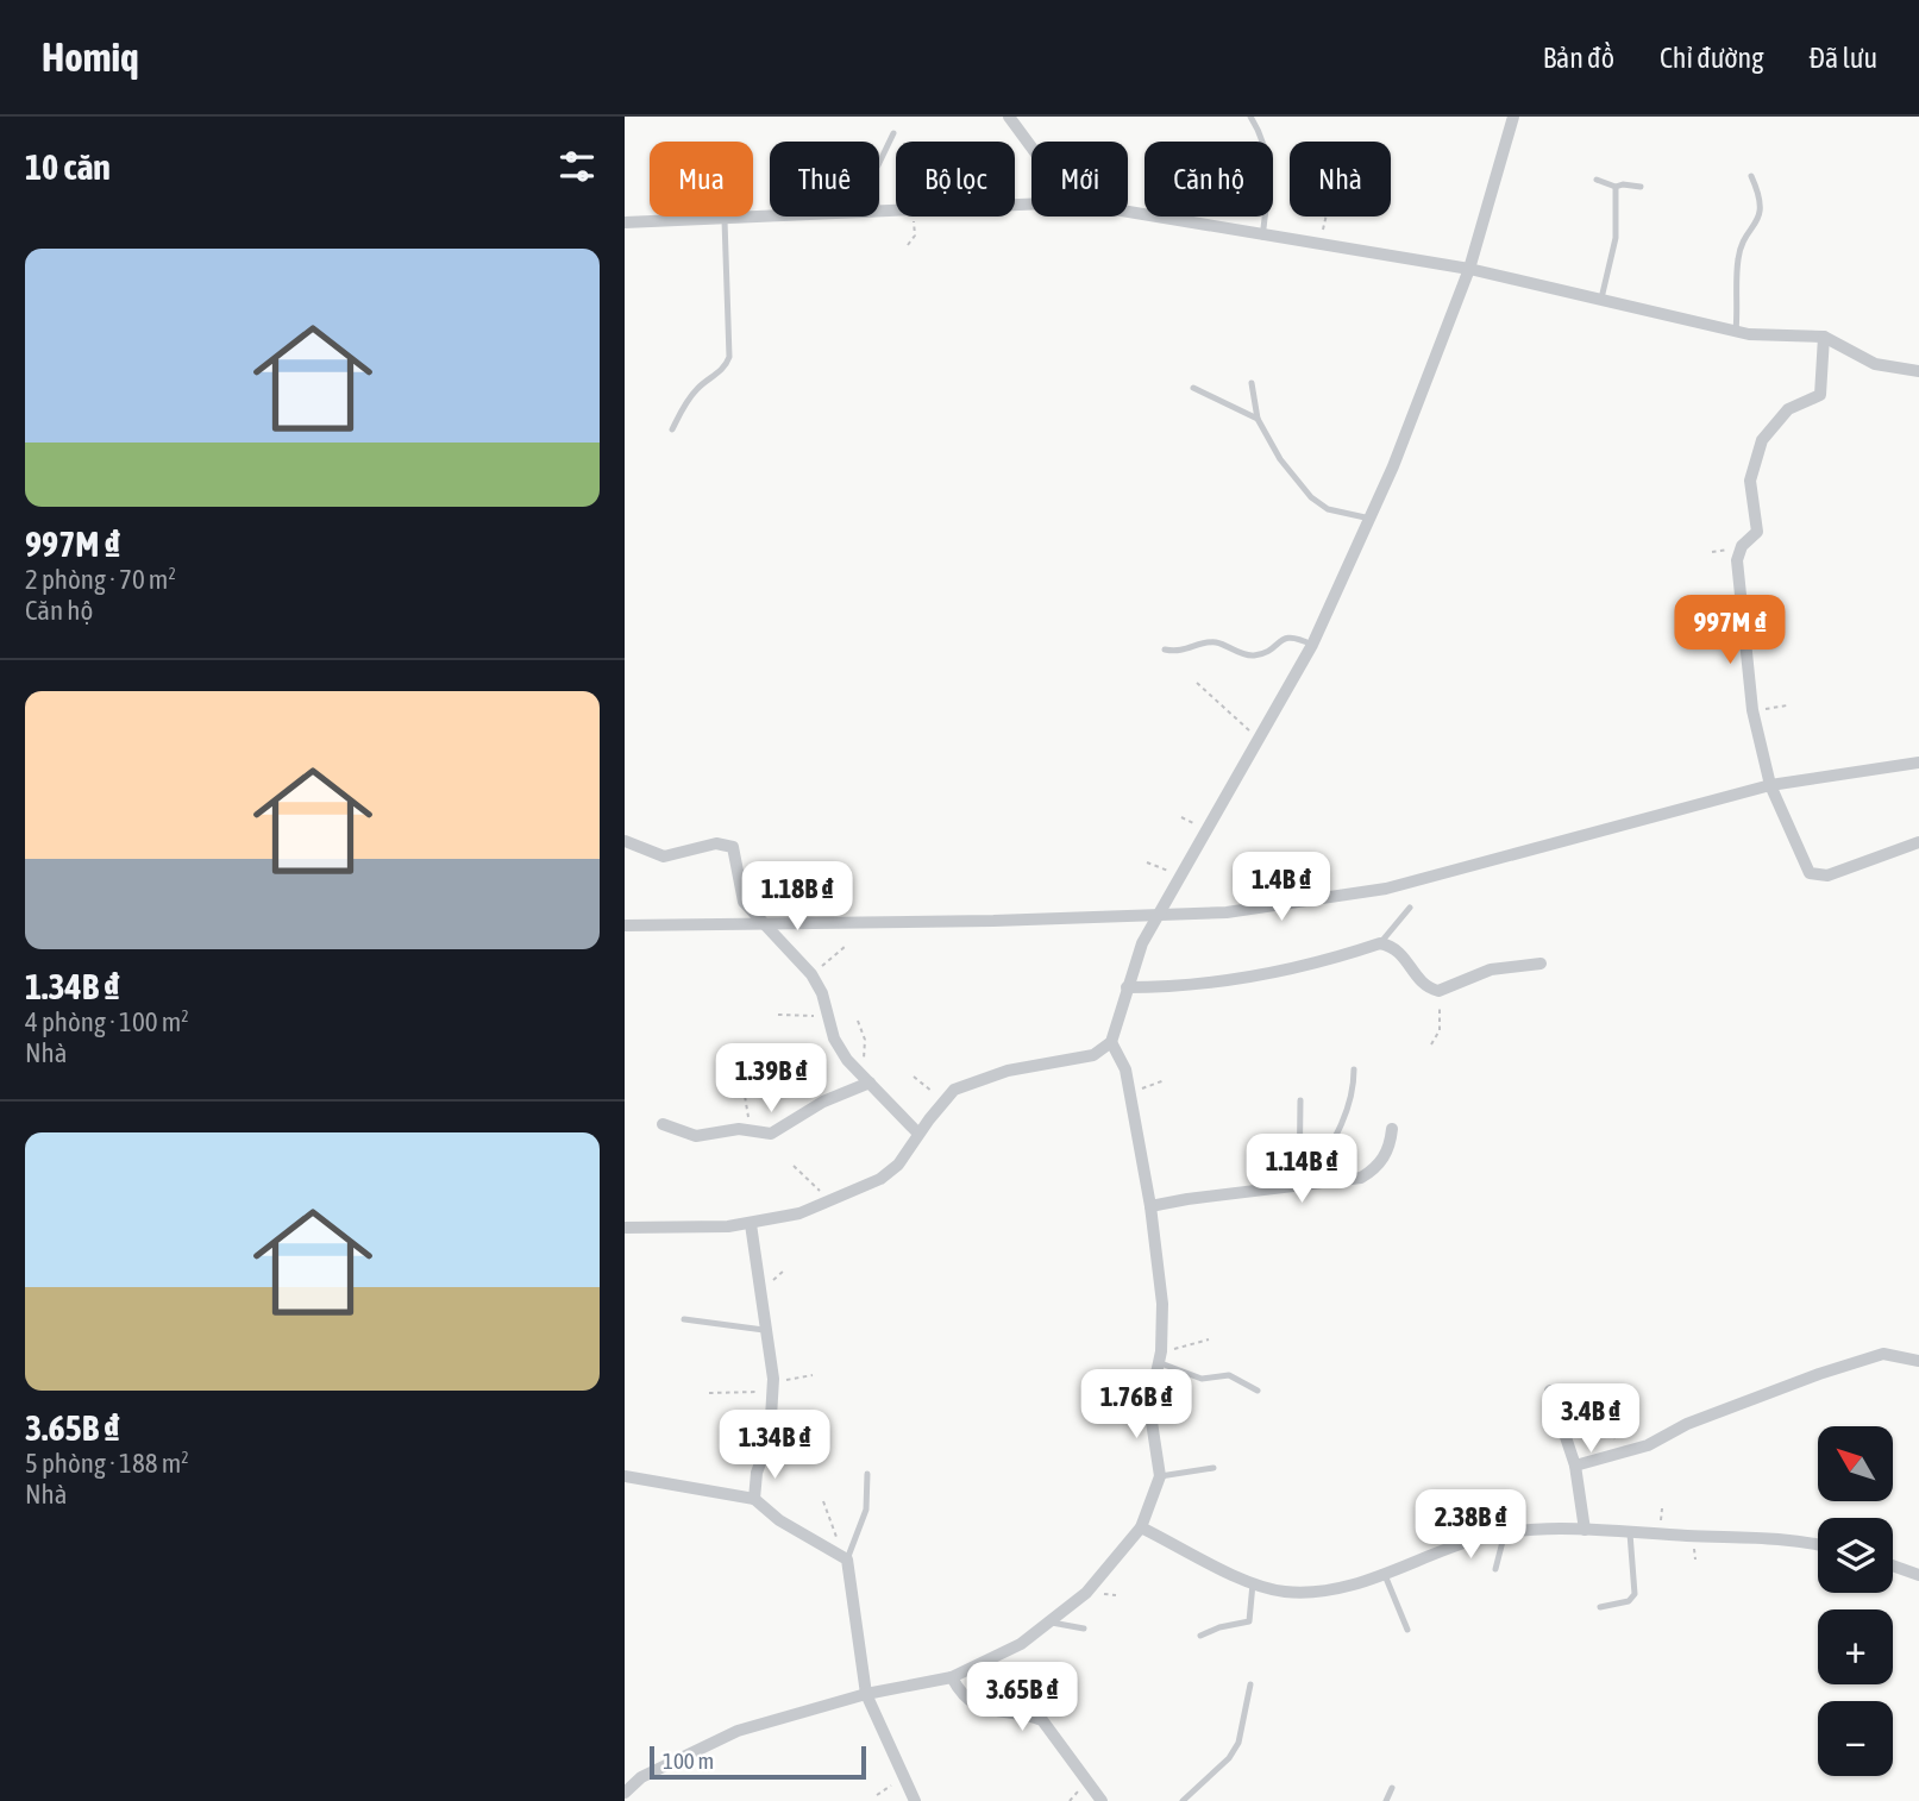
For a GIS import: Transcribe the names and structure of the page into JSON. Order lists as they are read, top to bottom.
{
  "scale_bar": "100 m",
  "north": "top left",
  "page": {
    "header": "Homiq",
    "nav": ["Bản đồ", "Chỉ đường", "Đã lưu"],
    "heading": "10 căn",
    "chip": [
      "Mua",
      "Thuê",
      "Bộ lọc",
      "Mới",
      "Căn hộ",
      "Nhà"
    ],
    "list": [
      {
        "name": "997M ₫",
        "note": "2 phòng · 70 m² · Căn hộ"
      },
      {
        "name": "1.34B ₫",
        "note": "4 phòng · 100 m² · Nhà"
      },
      {
        "name": "3.65B ₫",
        "note": "5 phòng · 188 m² · Nhà"
      }
    ],
    "price": [
      "997M ₫",
      "1.4B ₫",
      "1.18B ₫",
      "1.39B ₫",
      "1.14B ₫",
      "1.76B ₫",
      "3.4B ₫",
      "1.34B ₫",
      "2.38B ₫",
      "3.65B ₫"
    ],
    "map_buttons": ["+", "−"],
    "scale": "100 m"
  }
}
